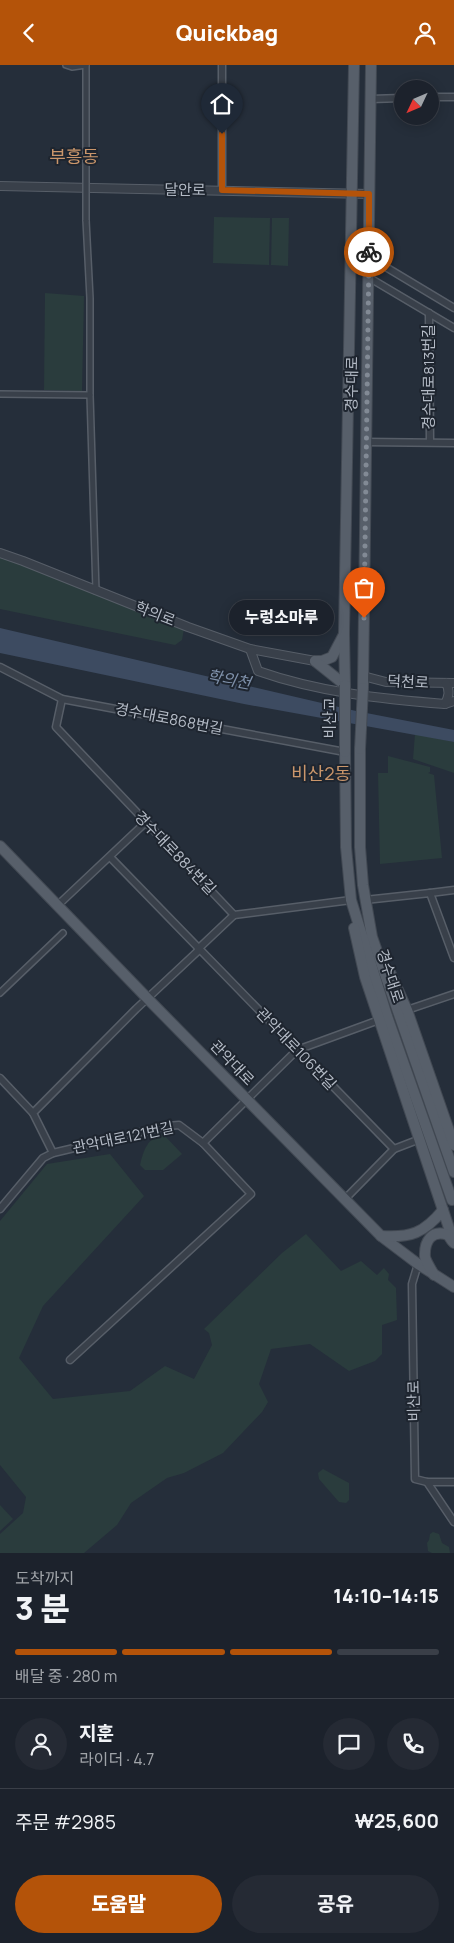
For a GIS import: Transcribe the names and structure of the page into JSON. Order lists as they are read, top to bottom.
{
  "streets": {
    "main road": ["경수대로", "비산교", "관악대로"],
    "street": [
      "달안로",
      "경수대로813번길",
      "학의로",
      "덕천로",
      "경수대로868번길",
      "경수대로884번길",
      "관악대로106번길",
      "관악대로121번길",
      "비산로"
    ]
  },
  "crossings": [
    ["달안로", "경수대로"],
    ["경수대로813번길", "경수대로"],
    ["경수대로", "덕천로"],
    ["경수대로", "비산교"],
    ["경수대로", "경수대로868번길"],
    ["비산교", "경수대로868번길"],
    ["경수대로868번길", "경수대로884번길"],
    ["관악대로", "비산로"]
  ],
  "districts": ["부흥동", "비산2동"],
  "water": ["학의천"],
  "places": ["누렁소마루"],
  "north": "bottom left",
  "page": {
    "header": "Quickbag",
    "bubble": "누렁소마루",
    "heading": ["3 분", "도착까지", "14:10–14:15"],
    "panel": [
      "지훈",
      "라이더 · 4.7",
      "주문 #2985",
      "₩25,600"
    ],
    "bar": "배달 중 · 280 m",
    "buttons": ["도움말", "공유"]
  }
}
